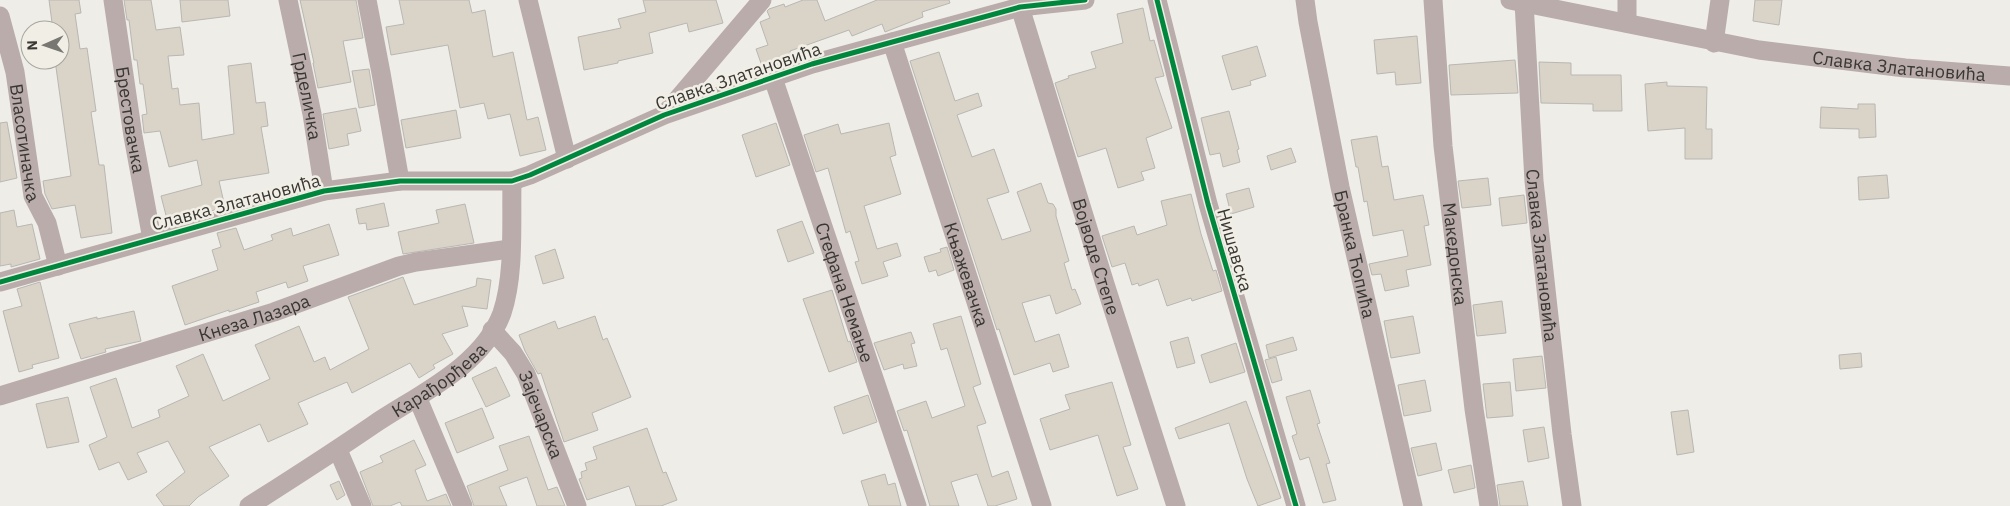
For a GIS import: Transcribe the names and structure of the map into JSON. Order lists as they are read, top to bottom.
{
  "streets": {
    "street": [
      "Славка Златановића",
      "Грделичка",
      "Брестовачка",
      "Власотиначка",
      "Нишавска",
      "Бранка Ћопића",
      "Македонска",
      "Војводе Степе",
      "Књажевачка",
      "Стефана Немање",
      "Кнеза Лазара",
      "Карађорђева",
      "Зајечарска"
    ]
  },
  "crossings": [
    ["Славка Златановића", "Грделичка"],
    ["Славка Златановића", "Брестовачка"],
    ["Славка Златановића", "Власотиначка"],
    ["Славка Златановића", "Војводе Степе"],
    ["Славка Златановића", "Књажевачка"],
    ["Славка Златановића", "Стефана Немање"],
    ["Славка Златановића", "Карађорђева"],
    ["Кнеза Лазара", "Карађорђева"],
    ["Карађорђева", "Зајечарска"]
  ],
  "north": "left"
}
